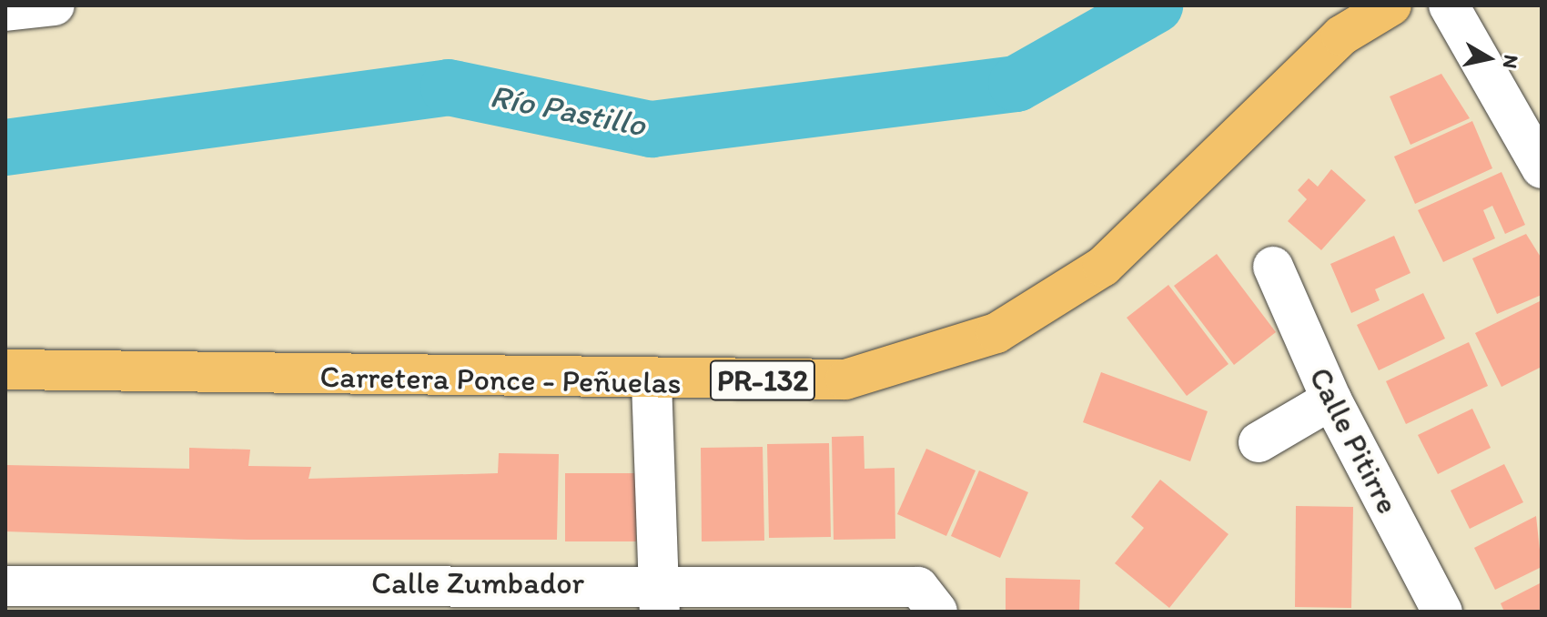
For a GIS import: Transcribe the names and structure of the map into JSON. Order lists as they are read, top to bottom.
{
  "streets": {
    "main road": ["Carretera Ponce - Peñuelas", "PR-132"],
    "street": ["Calle Pitirre", "Calle Zumbador"]
  },
  "water": ["Río Pastillo"],
  "north": "right"
}
